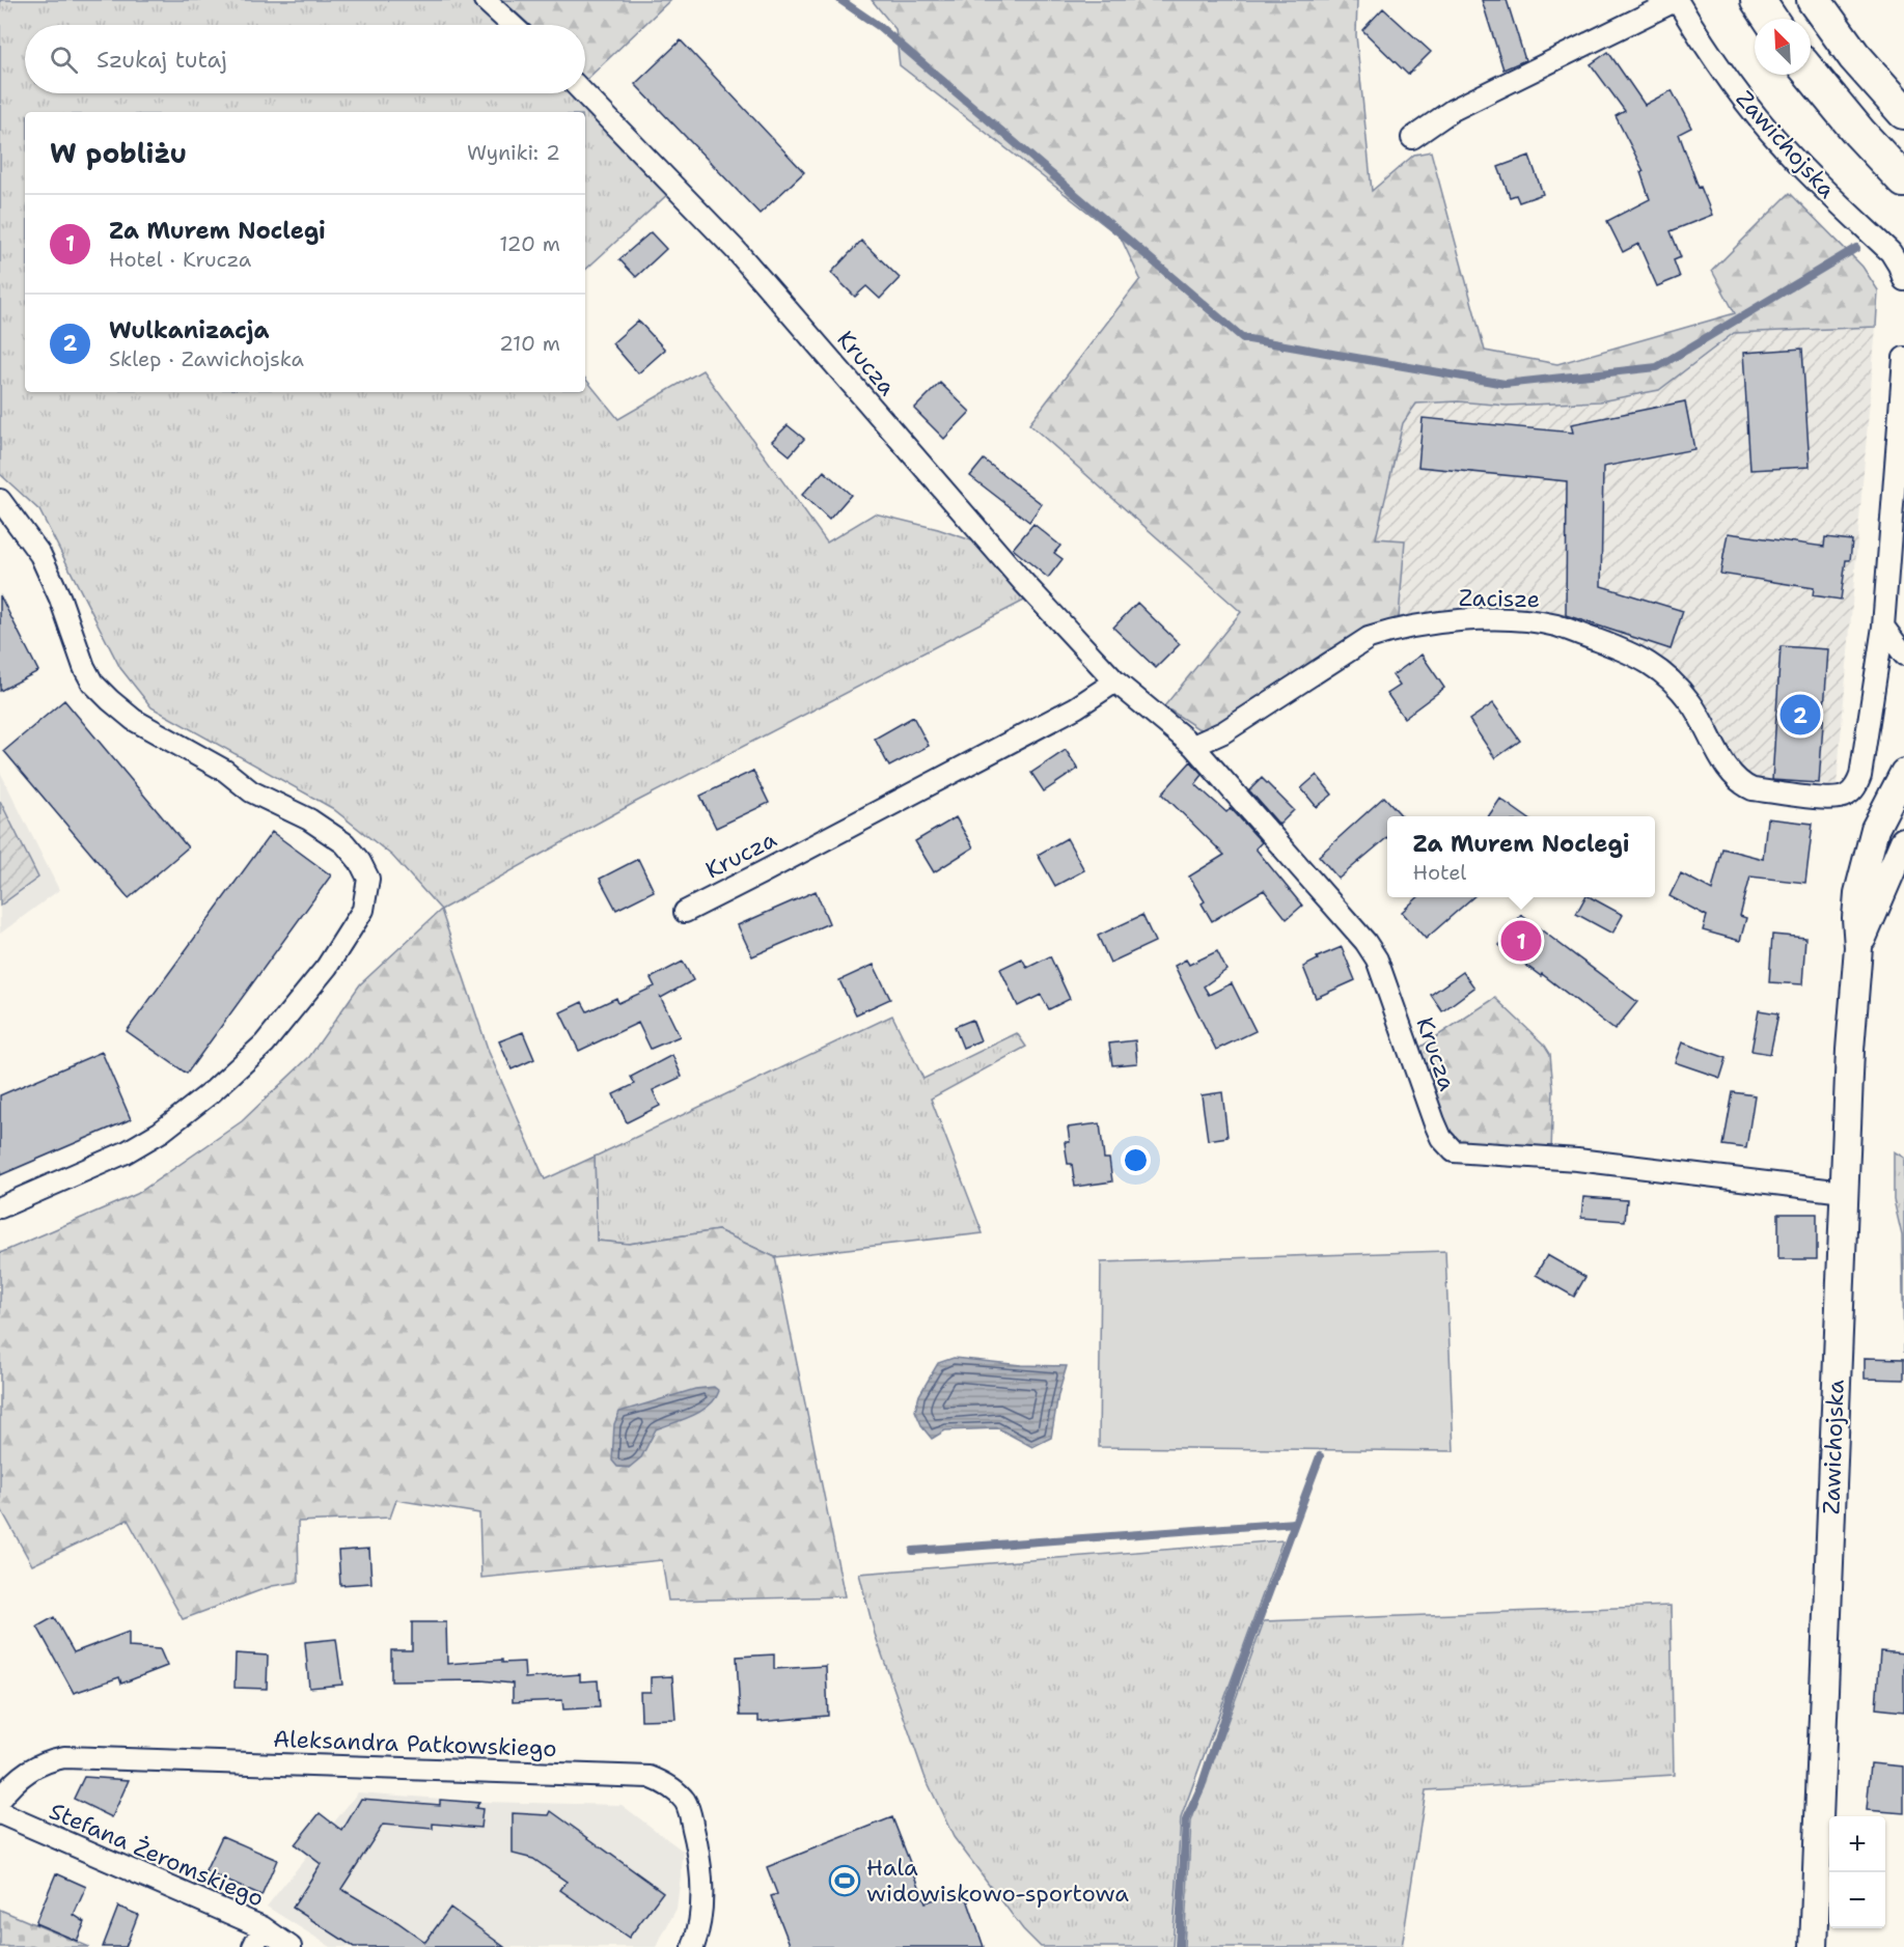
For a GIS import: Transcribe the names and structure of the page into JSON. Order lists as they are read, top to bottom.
{
  "streets": {
    "street": [
      "Zawichojska",
      "Krucza",
      "Zacisze",
      "Aleksandra Patkowskiego",
      "Stefana Żeromskiego"
    ]
  },
  "crossings": [
    ["Zawichojska", "Krucza"],
    ["Krucza", "Zacisze"]
  ],
  "places": {
    "sports": ["Hala widowiskowo-sportowa"]
  },
  "north": "top left",
  "page": {
    "search": "Szukaj tutaj",
    "heading": ["W pobliżu", "Wyniki: 2"],
    "list": [
      {
        "mark": "1",
        "name": "Za Murem Noclegi",
        "note": "Hotel · Krucza",
        "value": "120 m"
      },
      {
        "mark": "2",
        "name": "Wulkanizacja",
        "note": "Sklep · Zawichojska",
        "value": "210 m"
      }
    ],
    "pins": ["2", "1"],
    "popup": ["Za Murem Noclegi", "Hotel"],
    "map_buttons": ["+", "−"]
  }
}
